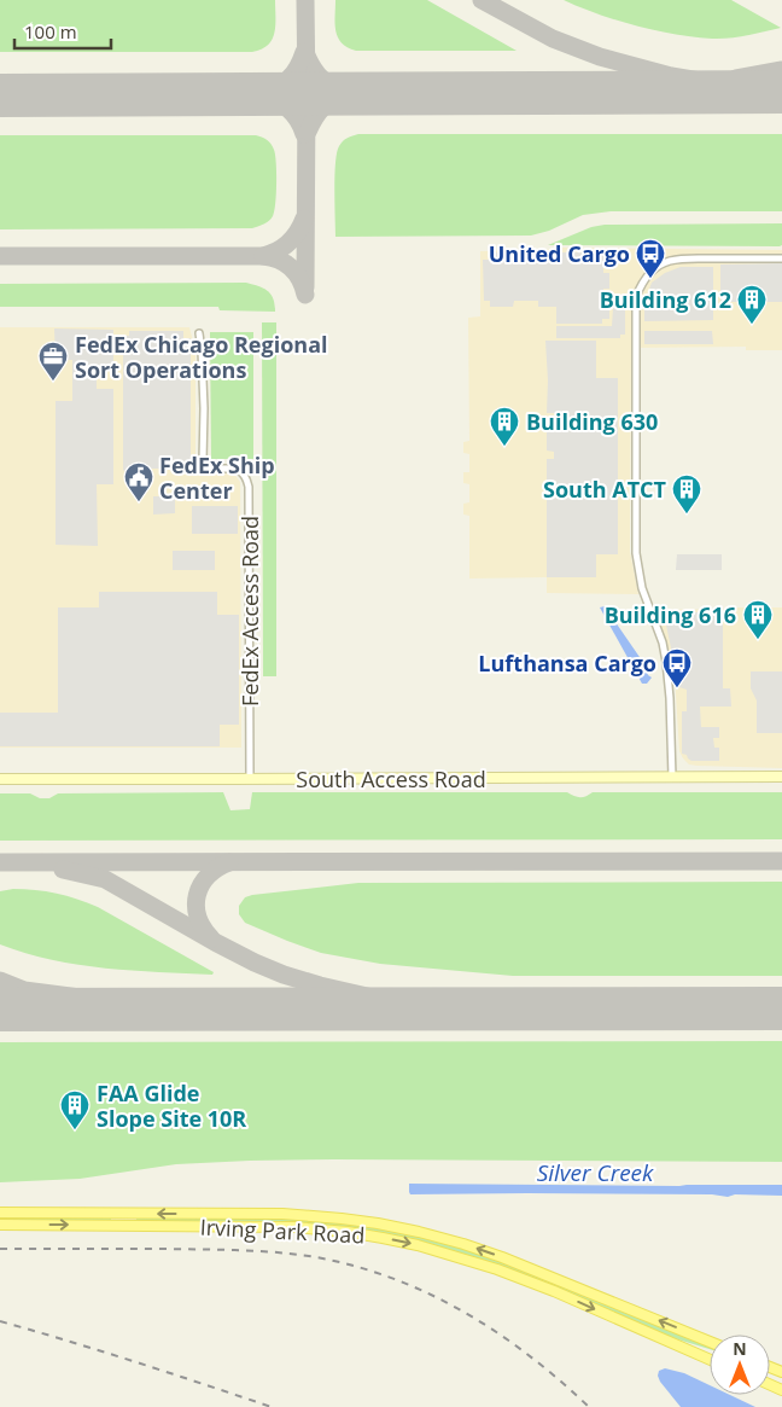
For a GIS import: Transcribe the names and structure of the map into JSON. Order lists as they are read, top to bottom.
{
  "streets": {
    "main road": ["Irving Park Road"],
    "street": ["FedEx Access Road", "South Access Road"]
  },
  "crossings": [
    ["FedEx Access Road", "South Access Road"]
  ],
  "water": ["Silver Creek"],
  "places": {
    "bus stop": ["United Cargo", "Lufthansa Cargo"],
    "building": [
      "Building 612",
      "Building 630",
      "South ATCT",
      "Building 616",
      "FAA Glide Slope Site 10R"
    ],
    "office": ["FedEx Chicago Regional Sort Operations"],
    "public building": ["FedEx Ship Center"]
  },
  "scale_bar": "100 m",
  "north": "top"
}
